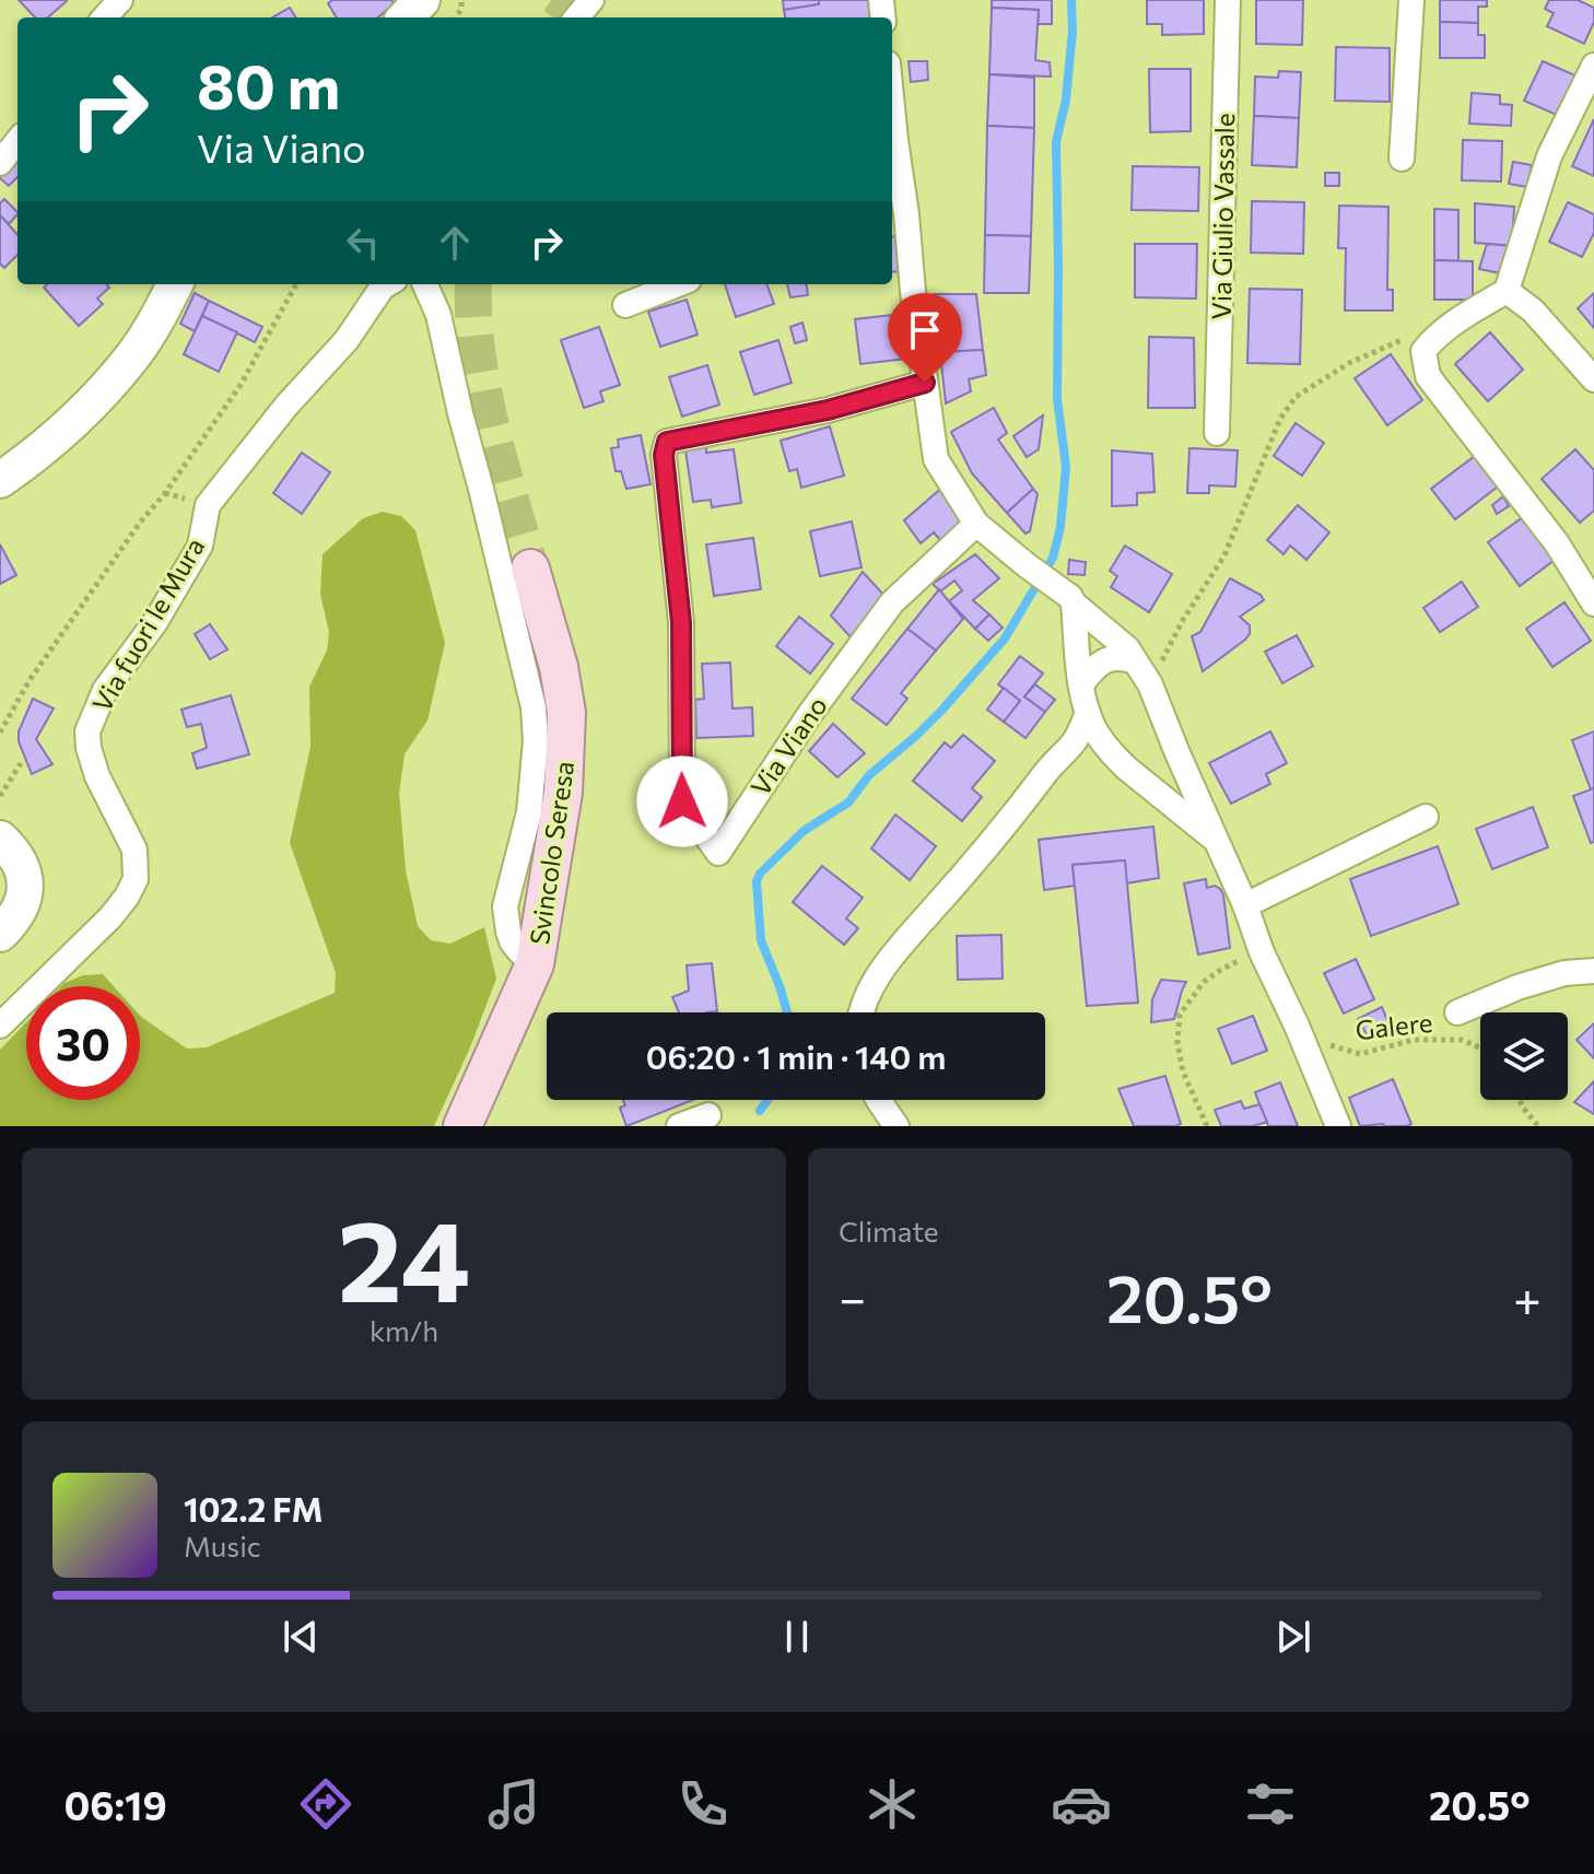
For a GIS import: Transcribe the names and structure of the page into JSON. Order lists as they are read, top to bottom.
{
  "streets": {
    "main road": ["Svincolo Seresa"],
    "street": ["Via Giulio Vassale", "Via fuori le Mura", "Via Viano"],
    "path": ["Galere"]
  },
  "page": {
    "turn": ["80 m", "Via Viano"],
    "limit": "30",
    "trip": "06:20 · 1 min · 140 m",
    "tile": [
      ["24", "km/h"],
      "Climate"
    ],
    "heat": ["−", "20.5°", "+"],
    "song": ["102.2 FM", "Music"],
    "tabs": ["06:19", "20.5°"]
  }
}
